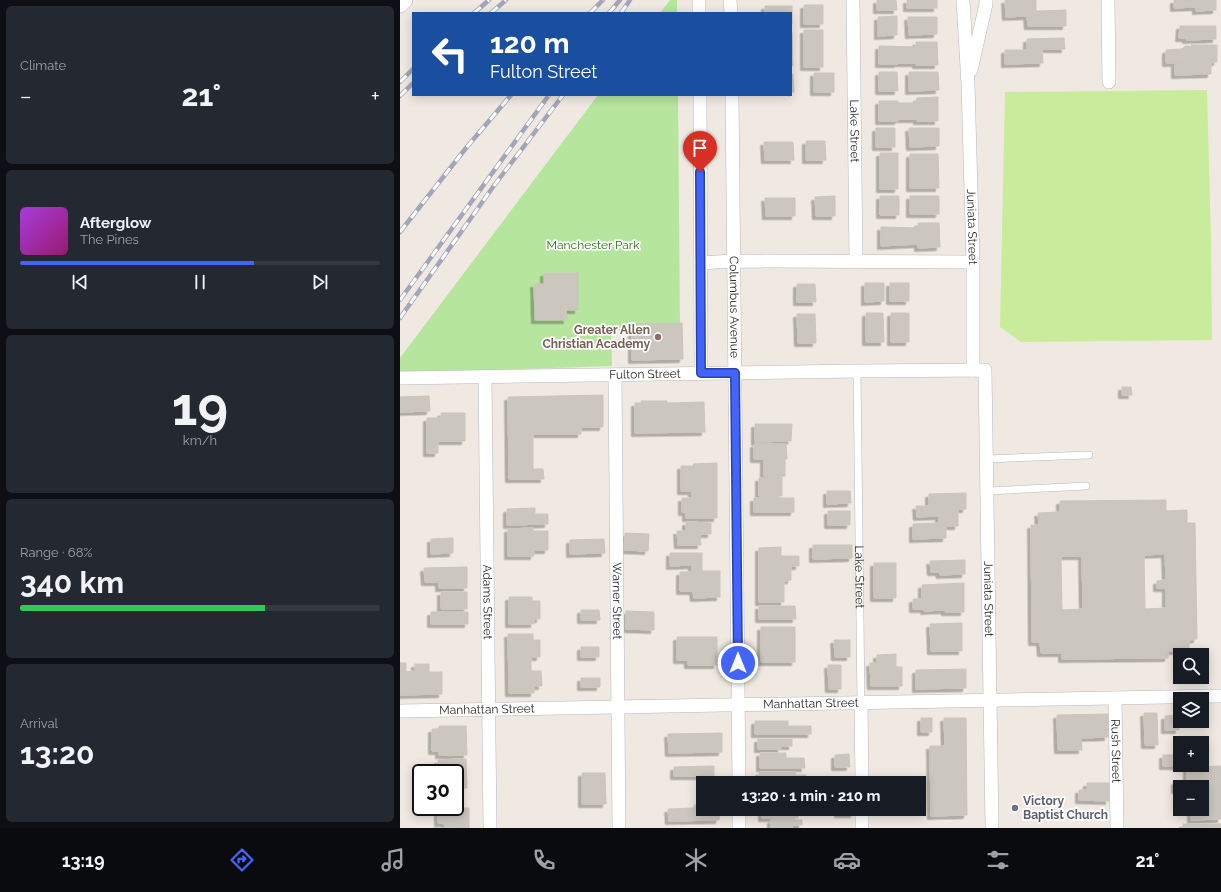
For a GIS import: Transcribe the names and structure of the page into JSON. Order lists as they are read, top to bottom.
{
  "streets": {
    "street": [
      "Lake Street",
      "Juniata Street",
      "Columbus Avenue",
      "Fulton Street",
      "Warner Street",
      "Adams Street",
      "Manhattan Street",
      "Rush Street"
    ]
  },
  "crossings": [
    ["Lake Street", "Fulton Street"],
    ["Lake Street", "Manhattan Street"],
    ["Juniata Street", "Fulton Street"],
    ["Juniata Street", "Manhattan Street"],
    ["Columbus Avenue", "Fulton Street"],
    ["Columbus Avenue", "Manhattan Street"],
    ["Fulton Street", "Warner Street"],
    ["Fulton Street", "Adams Street"],
    ["Warner Street", "Manhattan Street"],
    ["Adams Street", "Manhattan Street"],
    ["Manhattan Street", "Rush Street"]
  ],
  "parks": ["Manchester Park"],
  "places": ["Greater Allen Christian Academy", "Victory Baptist Church"],
  "page": {
    "tile": [
      "Climate",
      ["19", "km/h"],
      ["Range · 68%", "340 km"],
      ["Arrival", "13:20"]
    ],
    "turn": ["120 m", "Fulton Street"],
    "heat": ["−", "21°", "+"],
    "song": ["Afterglow", "The Pines"],
    "map_buttons": ["+", "−"],
    "limit": "30",
    "trip": "13:20 · 1 min · 210 m",
    "tabs": ["13:19", "21°"]
  }
}
